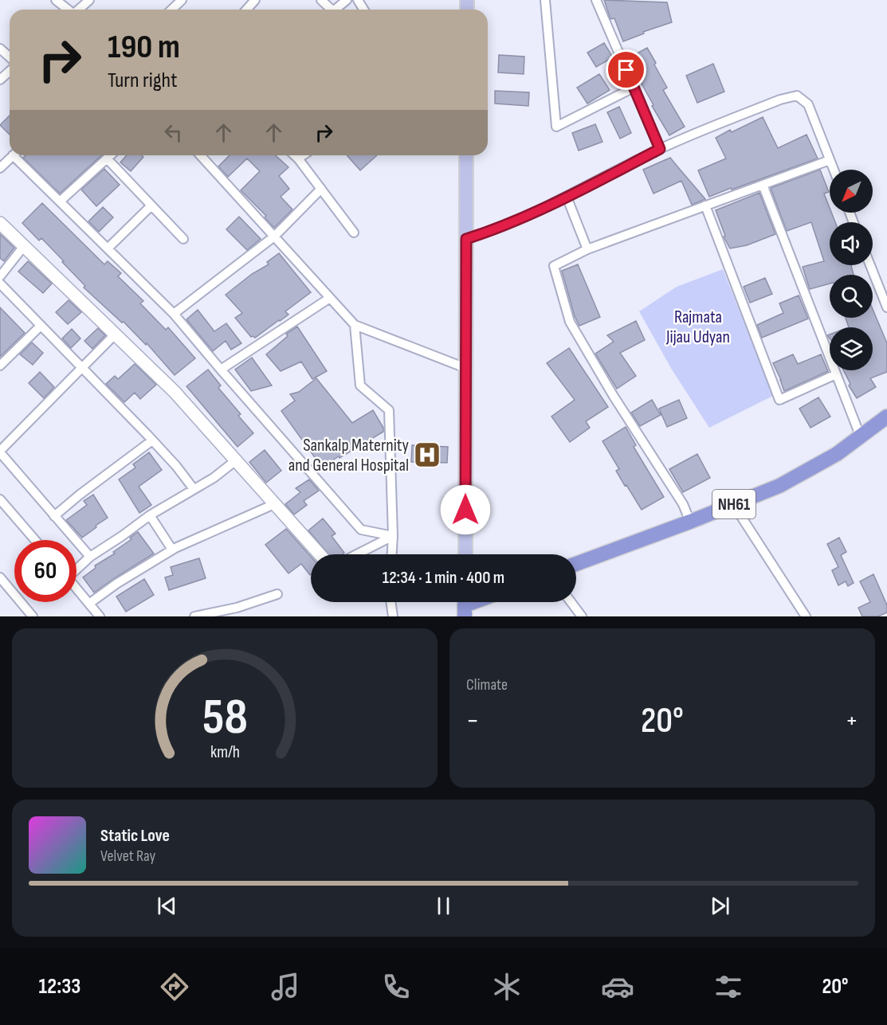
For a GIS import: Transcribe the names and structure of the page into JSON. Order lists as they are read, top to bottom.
{
  "streets": {
    "highway": ["NH61"]
  },
  "parks": ["Rajmata Jijau Udyan"],
  "places": {
    "hospital": ["Sankalp Maternity and General Hospital"]
  },
  "north": "bottom left",
  "page": {
    "turn": ["190 m", "Turn right"],
    "limit": "60",
    "trip": "12:34 · 1 min · 400 m",
    "tile": "Climate",
    "heat": ["−", "20°", "+"],
    "song": ["Static Love", "Velvet Ray"],
    "tabs": ["12:33", "20°"],
    "gauge": ["58", "km/h"]
  }
}
